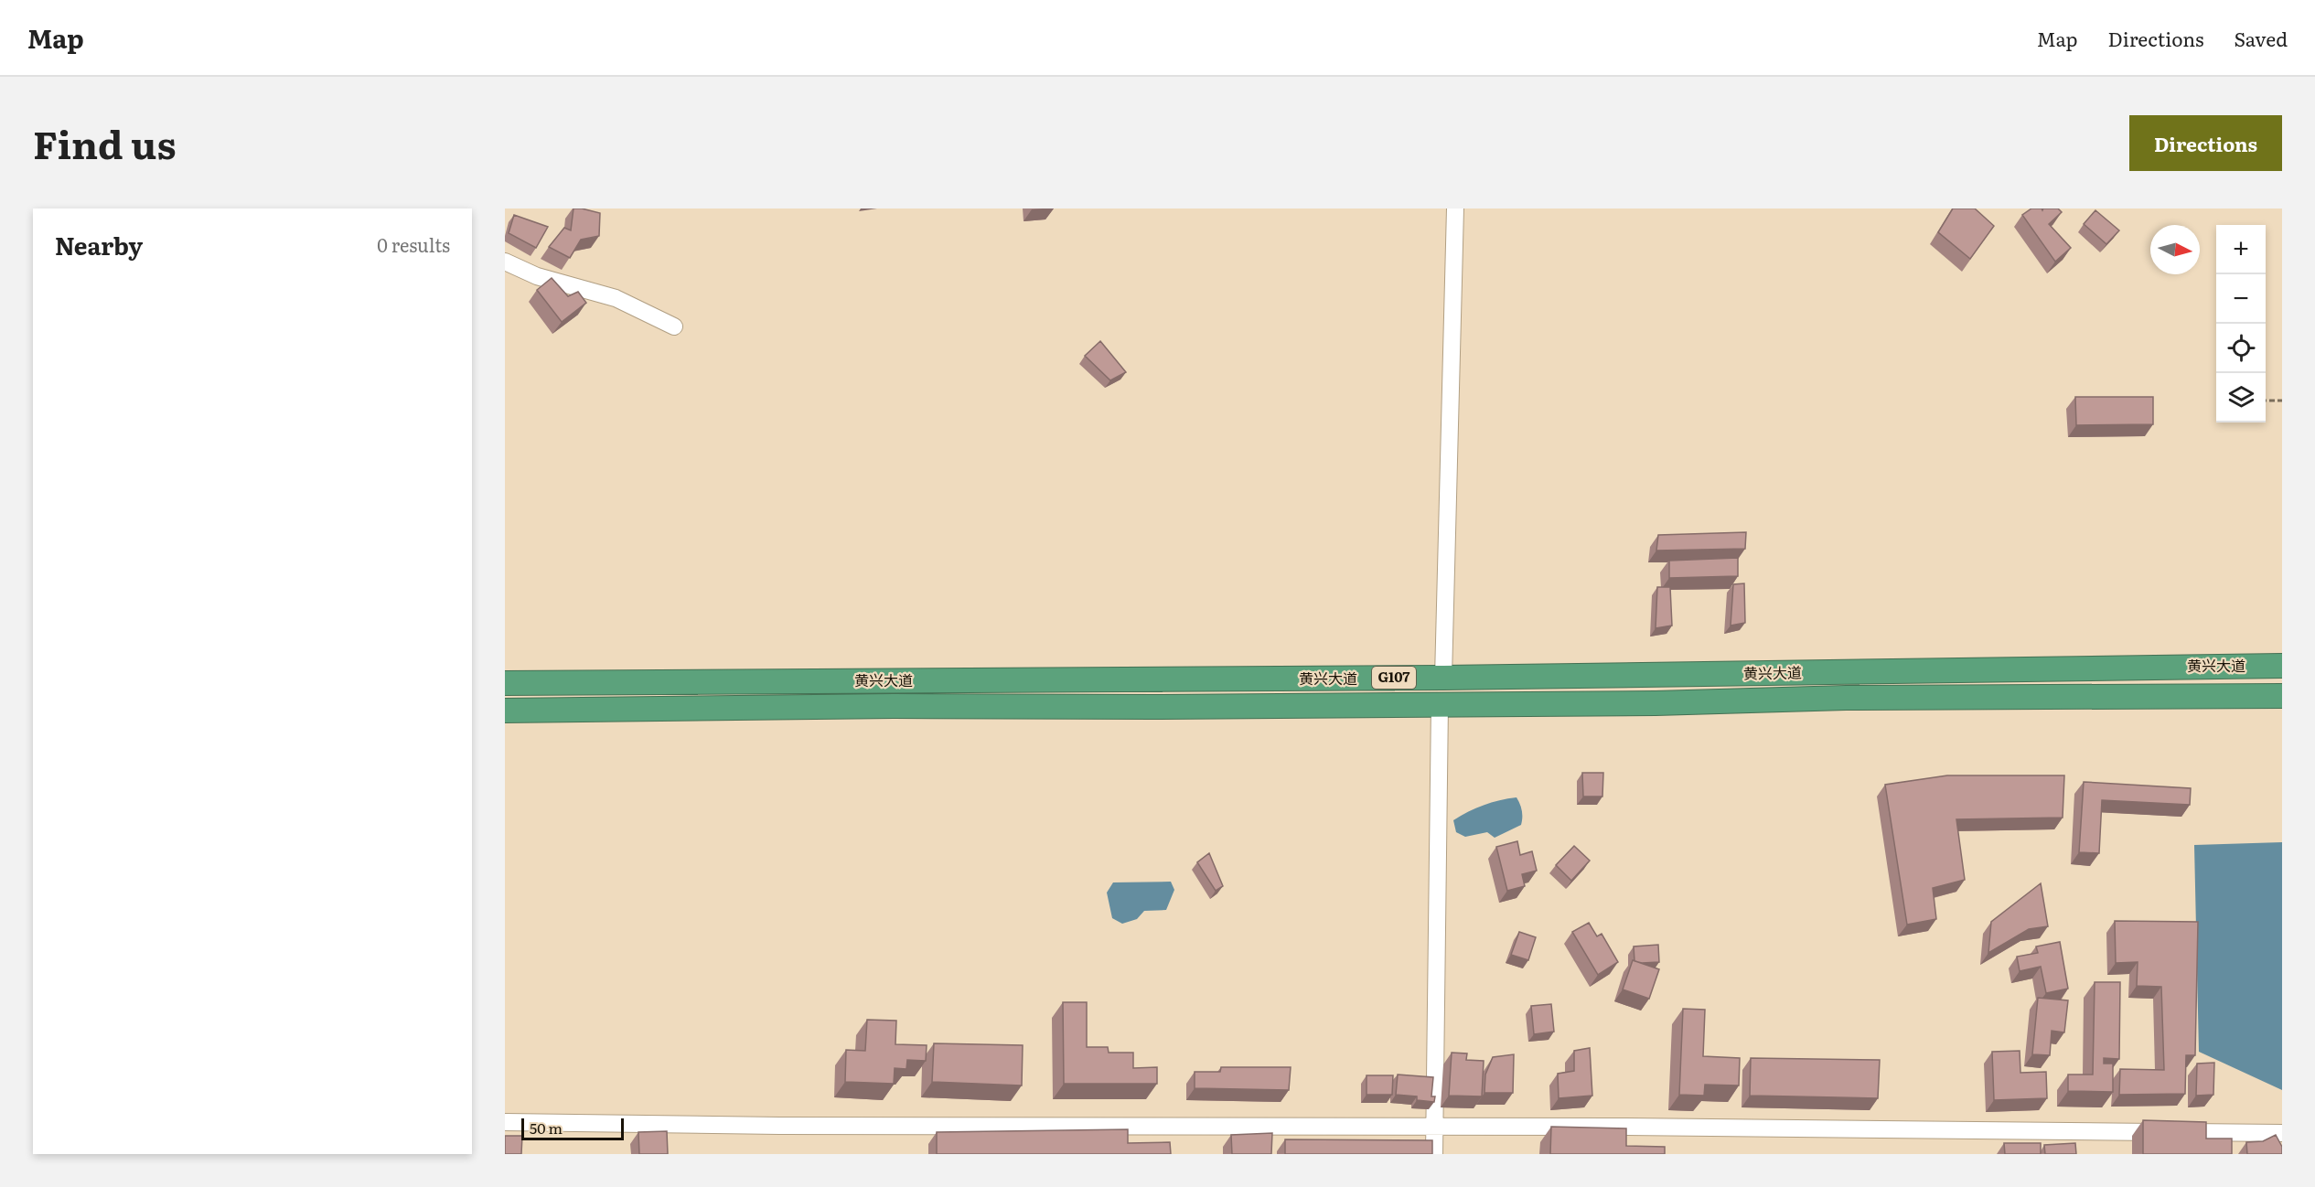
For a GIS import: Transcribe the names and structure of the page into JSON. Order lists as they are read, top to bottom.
{
  "streets": {
    "highway": ["黄兴大道", "G107"]
  },
  "scale_bar": "50 m",
  "north": "right",
  "page": {
    "header": "Map",
    "nav": ["Map", "Directions", "Saved"],
    "title": "Find us",
    "buttons": "Directions",
    "heading": ["Nearby", "0 results"],
    "map_buttons": ["+", "−"],
    "scale": "50 m"
  }
}
